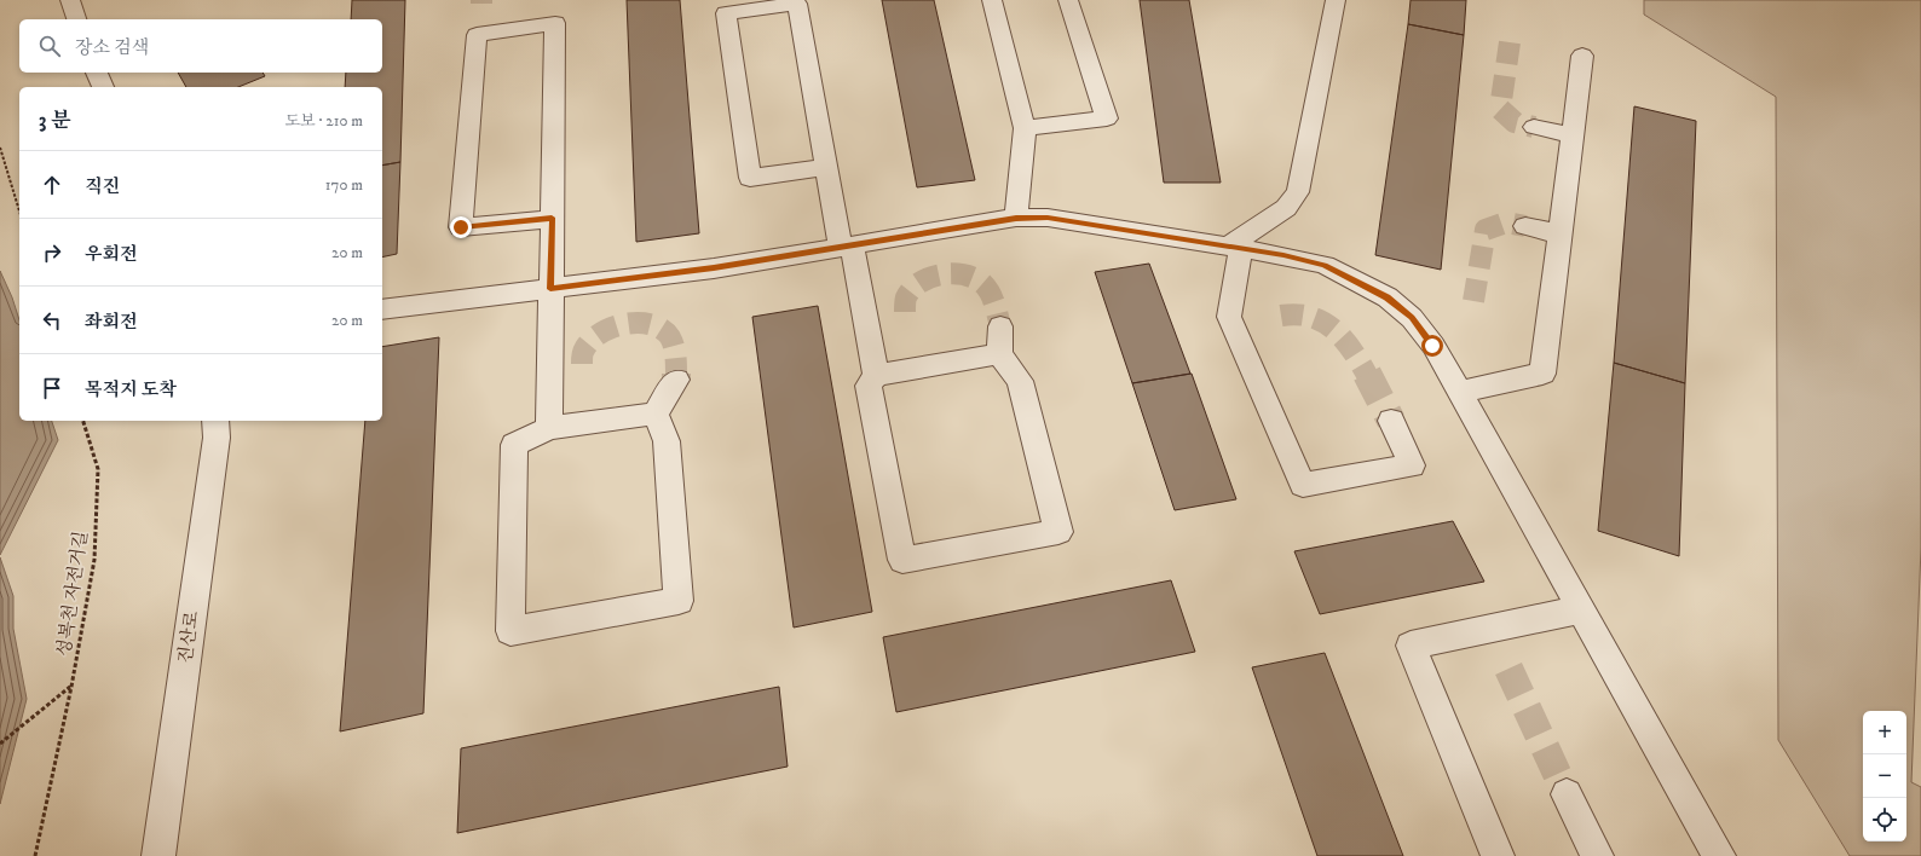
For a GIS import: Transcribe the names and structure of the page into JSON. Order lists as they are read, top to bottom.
{
  "streets": {
    "street": ["진산로"],
    "path": ["성복천 자전거길"]
  },
  "page": {
    "search": "장소 검색",
    "heading": ["3 분", "도보 · 210 m"],
    "list": [
      ["직진", "170 m"],
      ["우회전", "20 m"],
      ["좌회전", "20 m"],
      "목적지 도착"
    ],
    "map_buttons": ["+", "−"]
  }
}
